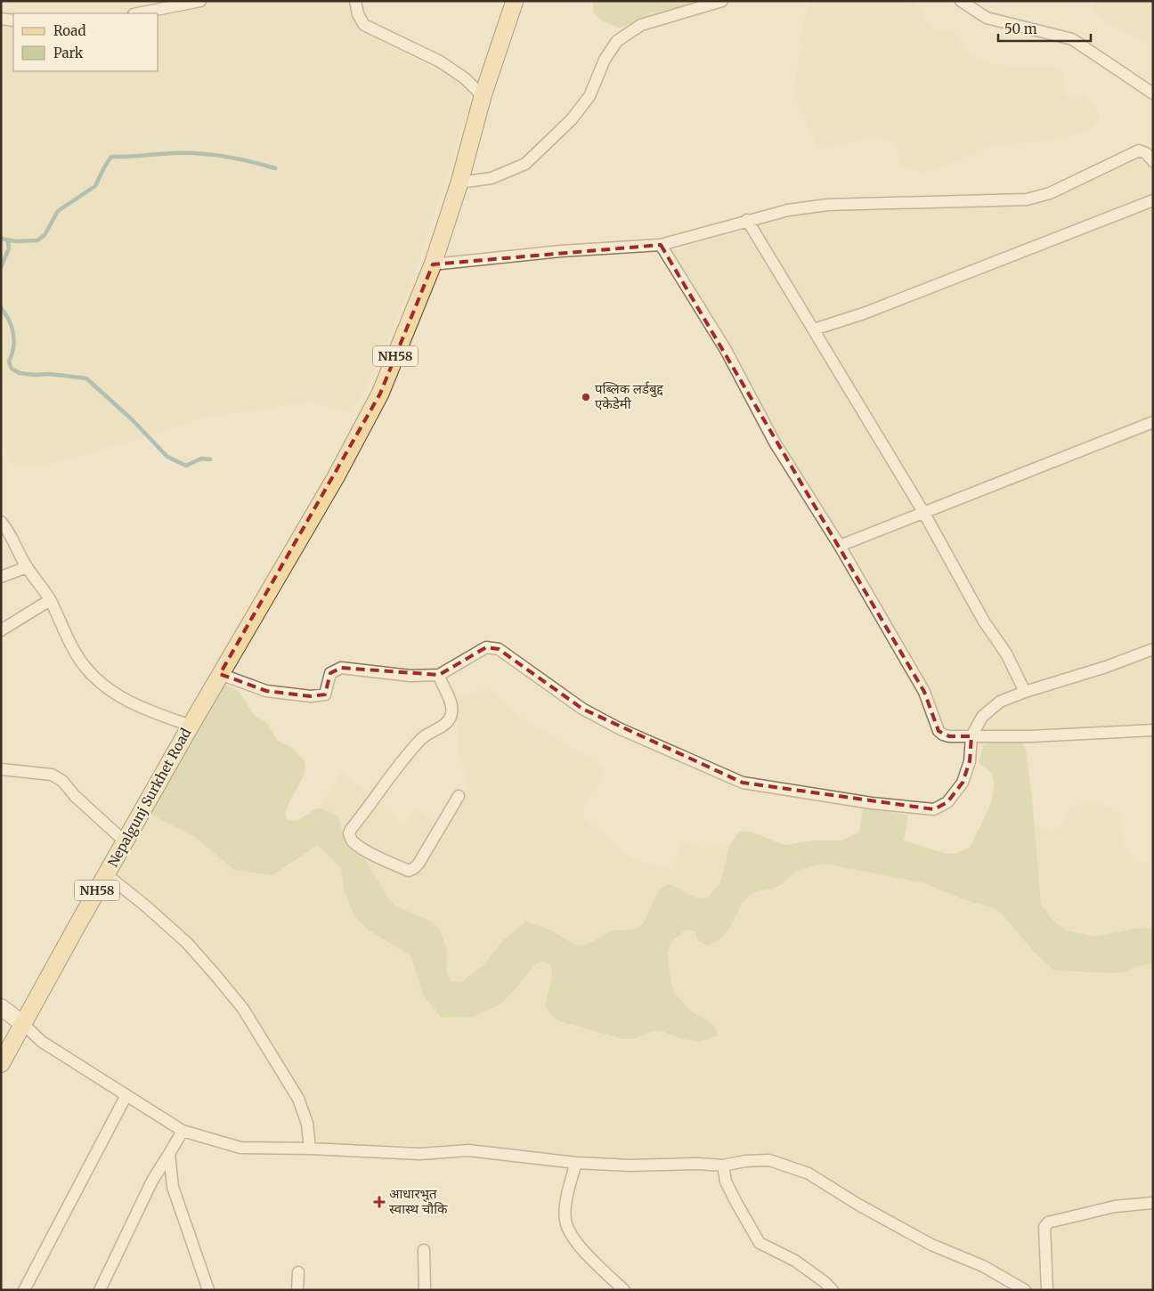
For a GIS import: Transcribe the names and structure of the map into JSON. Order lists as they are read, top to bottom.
{
  "streets": {
    "main road": ["NH58", "Nepalgunj Surkhet Road"]
  },
  "crossings": [
    ["NH58", "Nepalgunj Surkhet Road"]
  ],
  "places": {
    "other": ["पब्लिक लर्डबुद्द एकेडेमी"],
    "health": ["आधारभुत स्वास्थ चौकि"]
  },
  "legend": ["Road", "Park"],
  "scale_bar": "50 m"
}
